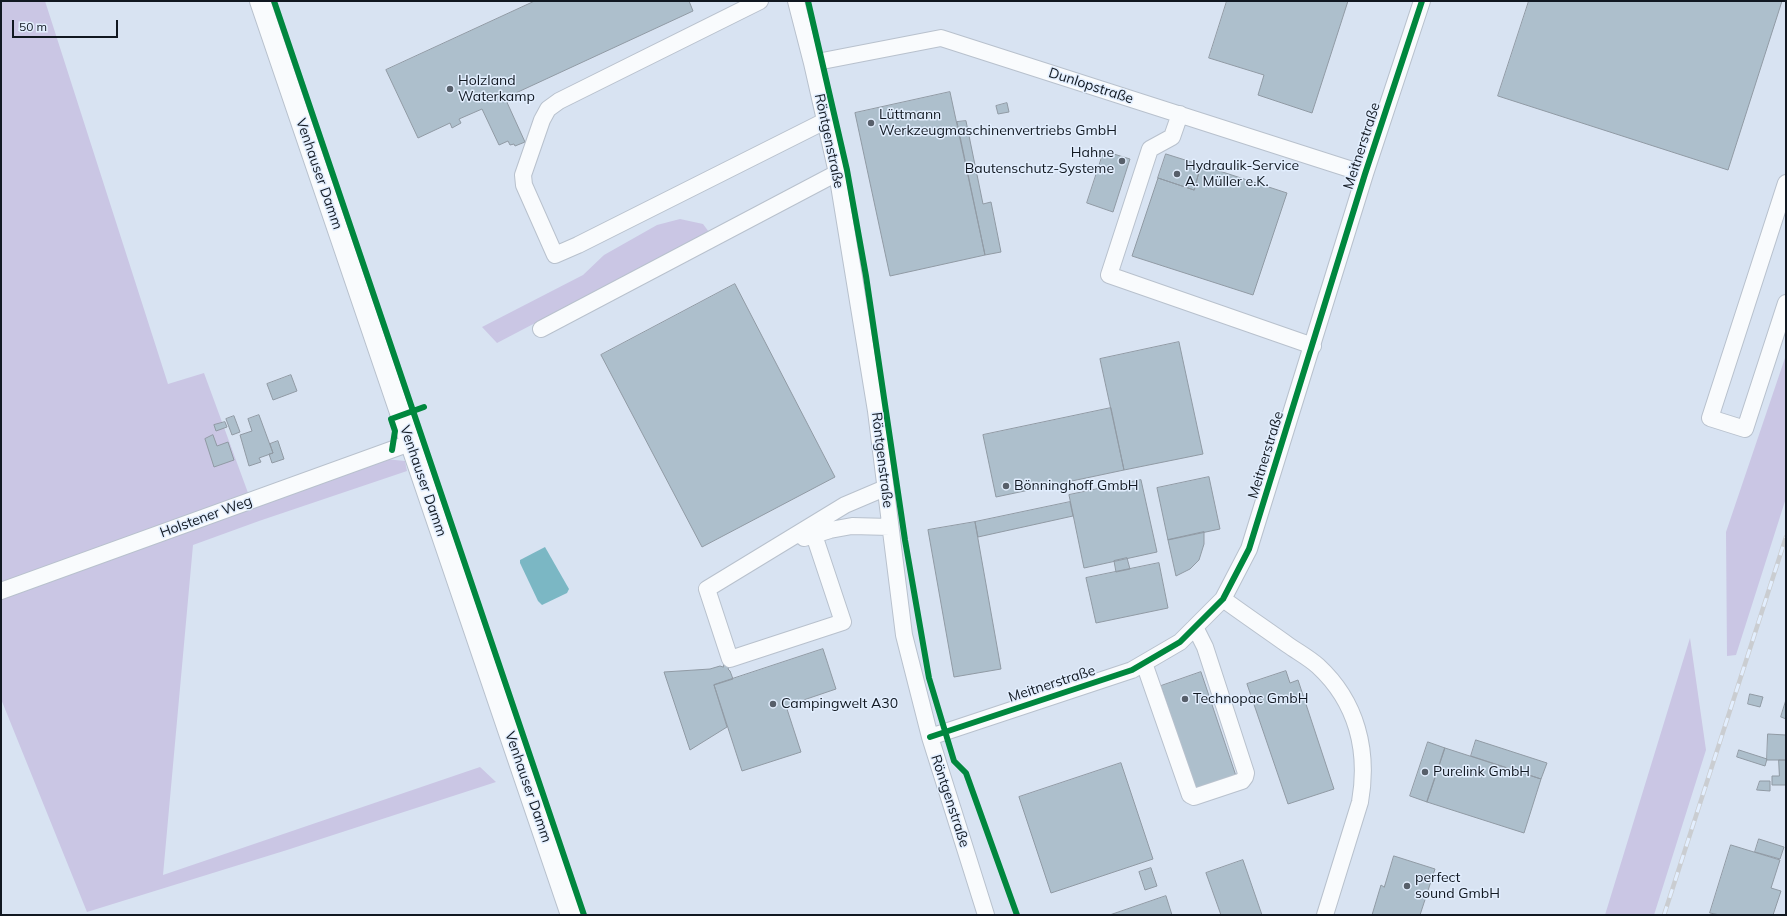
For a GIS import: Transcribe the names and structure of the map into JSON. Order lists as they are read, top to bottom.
{
  "streets": {
    "main road": ["Venhauser Damm"],
    "street": [
      "Dunlopstraße",
      "Röntgenstraße",
      "Meitnerstraße",
      "Holstener Weg"
    ]
  },
  "crossings": [
    ["Dunlopstraße", "Röntgenstraße"],
    ["Dunlopstraße", "Meitnerstraße"],
    ["Röntgenstraße", "Meitnerstraße"],
    ["Venhauser Damm", "Holstener Weg"]
  ],
  "places": [
    "Holzland Waterkamp",
    "Lüttmann Werkzeugmaschinenvertriebs GmbH",
    "Hahne Bautenschutz-Systeme",
    "Hydraulik-Service A. Müller e.K.",
    "Bönninghoff GmbH",
    "Technopac GmbH",
    "Campingwelt A30",
    "Purelink GmbH",
    "perfect sound GmbH"
  ],
  "scale_bar": "50 m"
}
